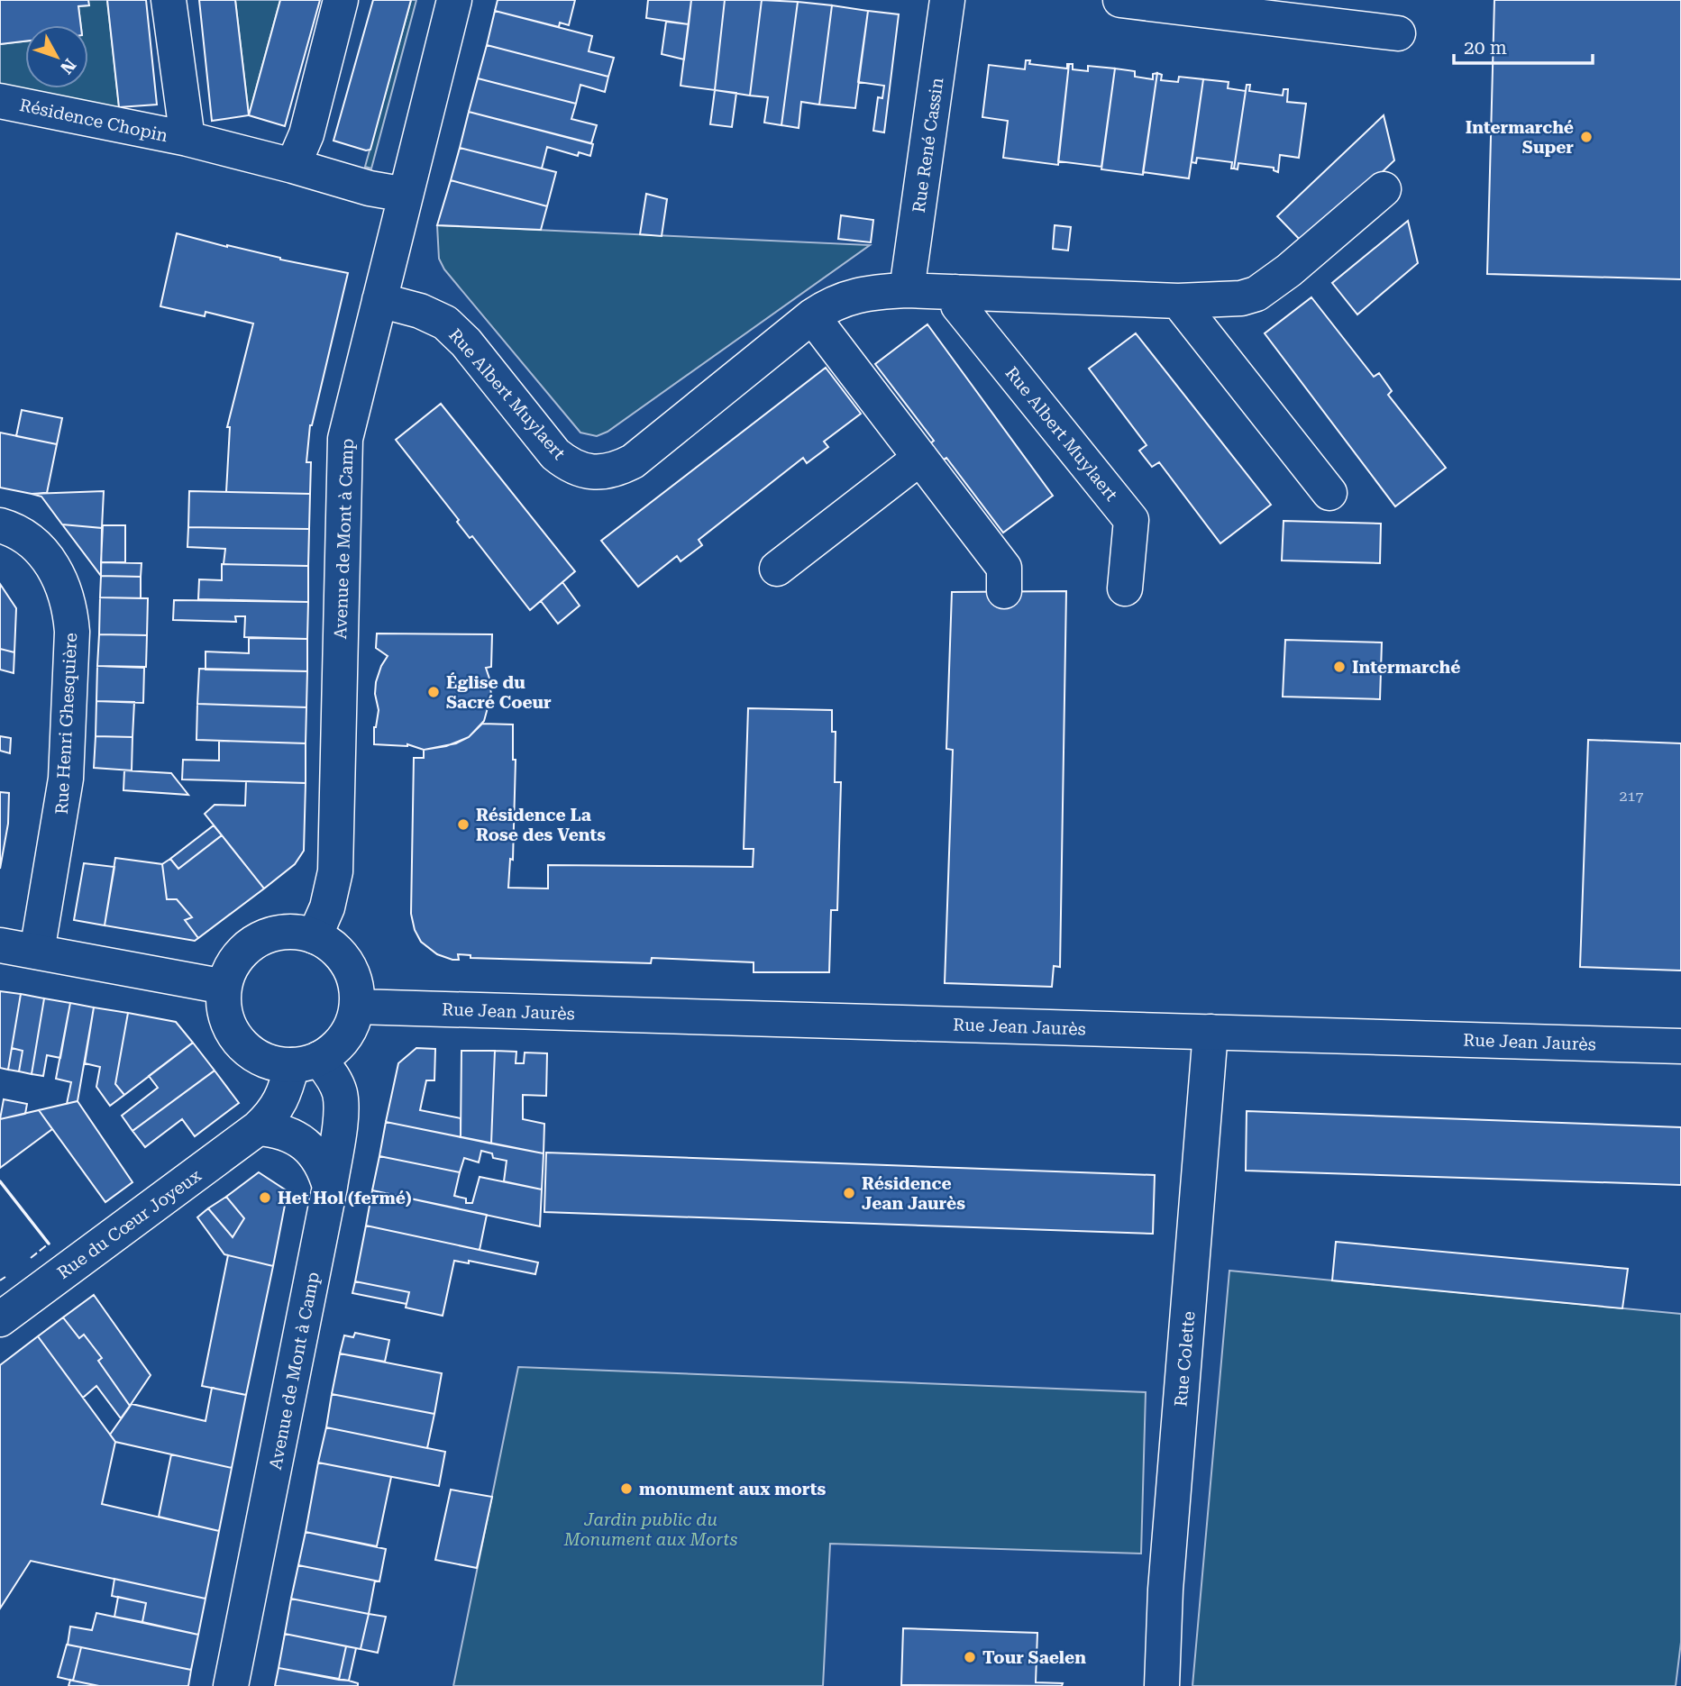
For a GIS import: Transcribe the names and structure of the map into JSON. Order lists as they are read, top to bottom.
{
  "streets": {
    "street": [
      "Résidence Chopin",
      "Rue René Cassin",
      "Rue Albert Muylaert",
      "Avenue de Mont à Camp",
      "Rue Henri Ghesquière",
      "Rue Jean Jaurès",
      "Rue du Cœur Joyeux",
      "Rue Colette"
    ]
  },
  "crossings": [
    ["Résidence Chopin", "Avenue de Mont à Camp"],
    ["Rue René Cassin", "Rue Albert Muylaert"],
    ["Rue Albert Muylaert", "Avenue de Mont à Camp"],
    ["Avenue de Mont à Camp", "Rue Jean Jaurès"],
    ["Avenue de Mont à Camp", "Rue du Cœur Joyeux"],
    ["Rue Jean Jaurès", "Rue du Cœur Joyeux"],
    ["Rue Jean Jaurès", "Rue Colette"]
  ],
  "parks": ["Jardin public du Monument aux Morts"],
  "places": [
    "Intermarché Super",
    "Intermarché",
    "Église du Sacré Coeur",
    "Résidence La Rose des Vents",
    "Résidence Jean Jaurès",
    "Het Hol (fermé)",
    "monument aux morts",
    "Tour Saelen"
  ],
  "house_numbers": ["217"],
  "scale_bar": "20 m",
  "north": "bottom right"
}
